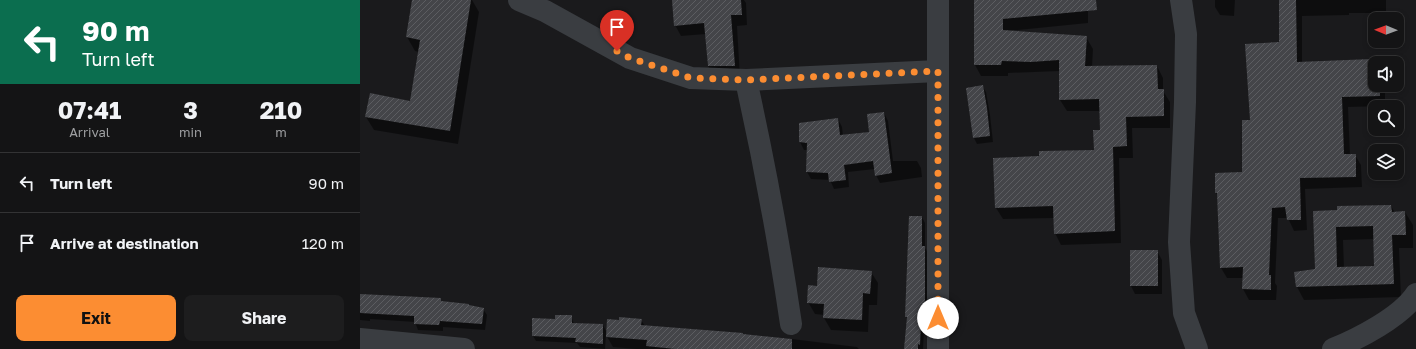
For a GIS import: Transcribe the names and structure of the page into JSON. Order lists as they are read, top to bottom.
{
  "north": "left",
  "page": {
    "turn": ["90 m", "Turn left"],
    "eta": [
      "07:41",
      "Arrival",
      "3",
      "min",
      "210",
      "m"
    ],
    "list": [
      {
        "name": "Turn left",
        "value": "90 m"
      },
      {
        "name": "Arrive at destination",
        "value": "120 m"
      }
    ],
    "buttons": ["Exit", "Share"]
  }
}
